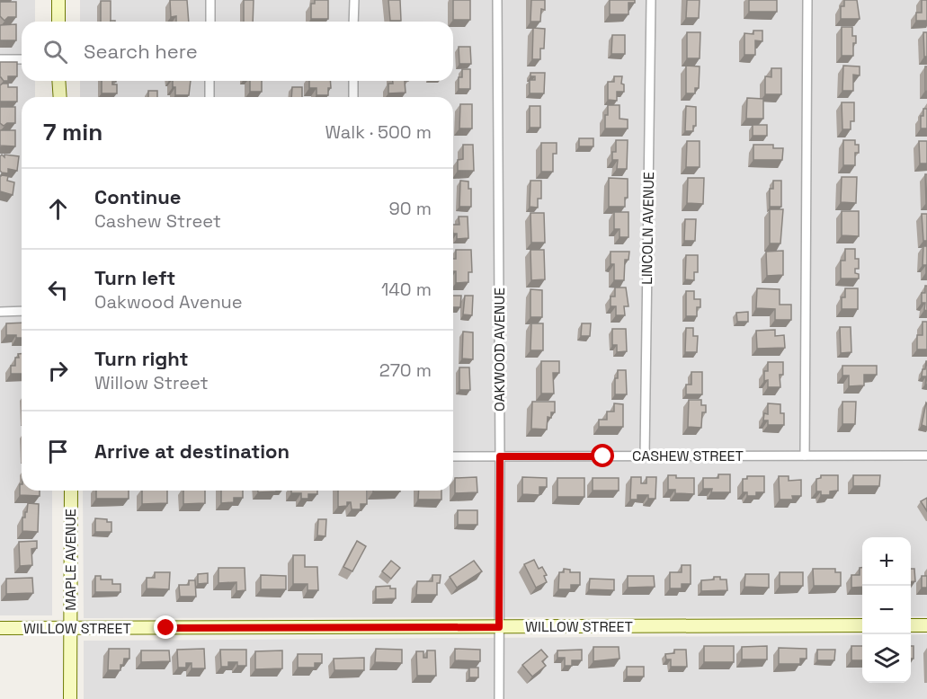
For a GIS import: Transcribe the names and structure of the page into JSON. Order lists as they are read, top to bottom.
{
  "streets": {
    "street": [
      "LINCOLN AVENUE",
      "OAKWOOD AVENUE",
      "CASHEW STREET",
      "MAPLE AVENUE",
      "WILLOW STREET"
    ]
  },
  "crossings": [
    ["LINCOLN AVENUE", "CASHEW STREET"],
    ["OAKWOOD AVENUE", "CASHEW STREET"],
    ["OAKWOOD AVENUE", "WILLOW STREET"],
    ["MAPLE AVENUE", "WILLOW STREET"]
  ],
  "page": {
    "search": "Search here",
    "heading": ["7 min", "Walk · 500 m"],
    "list": [
      ["Continue", "Cashew Street", "90 m"],
      ["Turn left", "Oakwood Avenue", "140 m"],
      ["Turn right", "Willow Street", "270 m"],
      "Arrive at destination"
    ],
    "map_buttons": ["+", "−"]
  }
}
